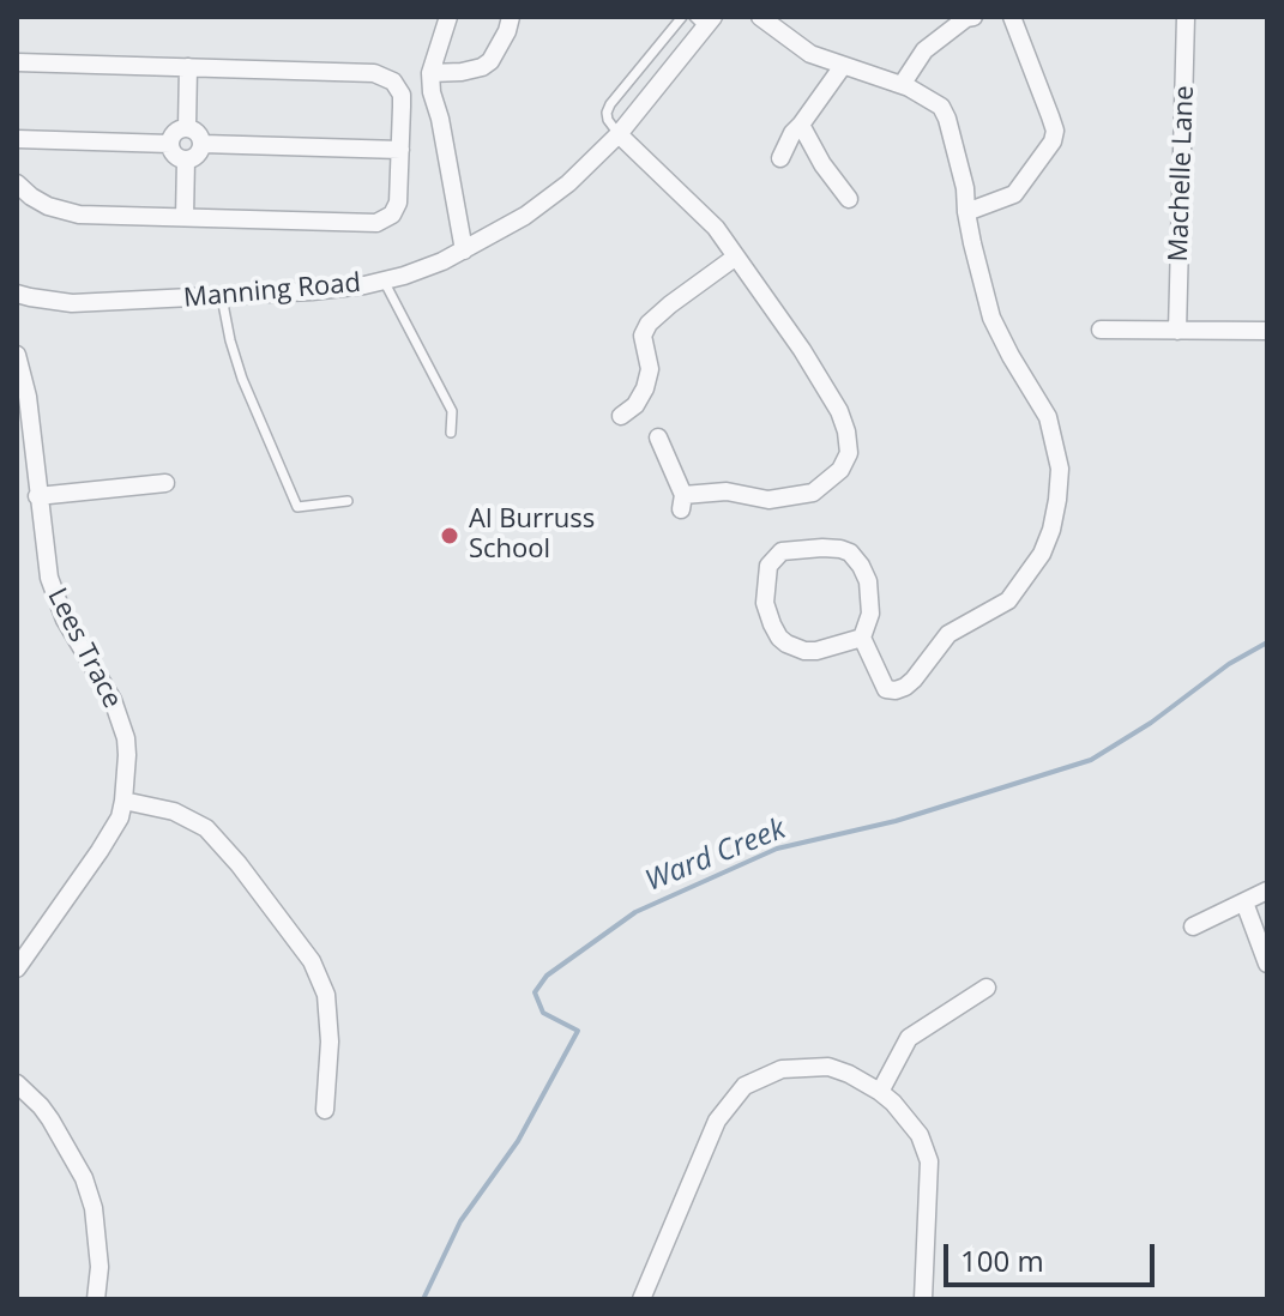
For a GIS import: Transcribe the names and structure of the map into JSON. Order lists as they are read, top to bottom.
{
  "streets": {
    "street": ["Machelle Lane", "Manning Road", "Lees Trace"]
  },
  "water": ["Ward Creek"],
  "places": ["Al Burruss School"],
  "scale_bar": "100 m"
}
